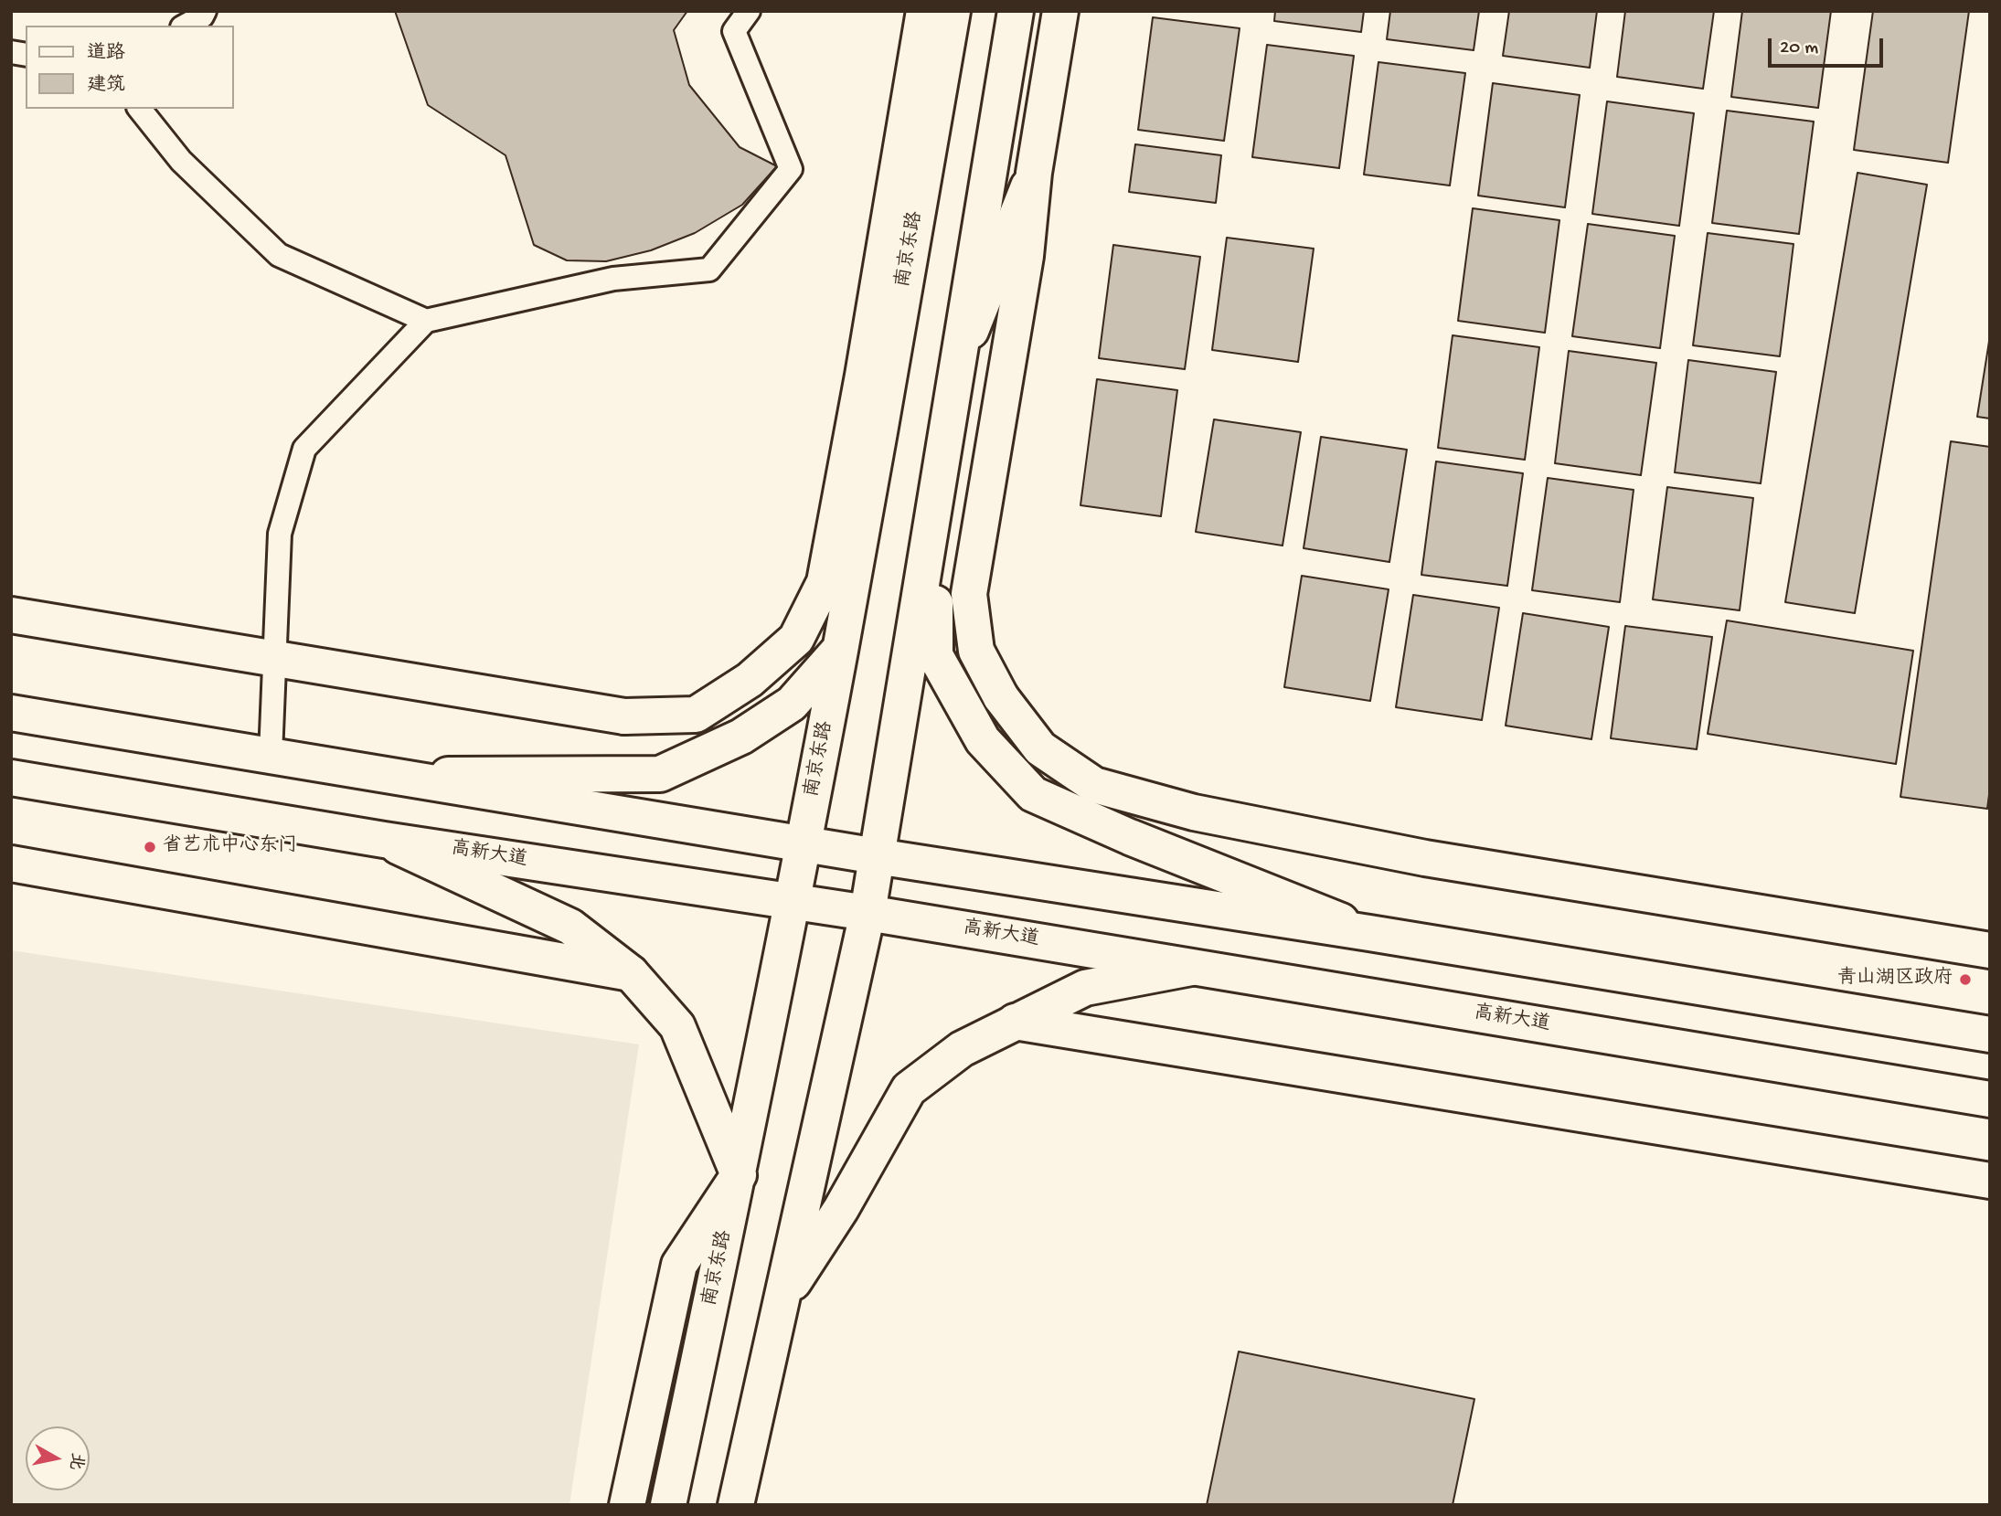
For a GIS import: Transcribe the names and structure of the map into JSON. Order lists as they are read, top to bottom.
{
  "streets": {
    "main road": ["南京东路", "高新大道"]
  },
  "crossings": [
    ["南京东路", "高新大道"]
  ],
  "places": ["省艺术中心东门", "青山湖区政府"],
  "legend": ["道路", "建筑"],
  "scale_bar": "20 m",
  "north": "right"
}
